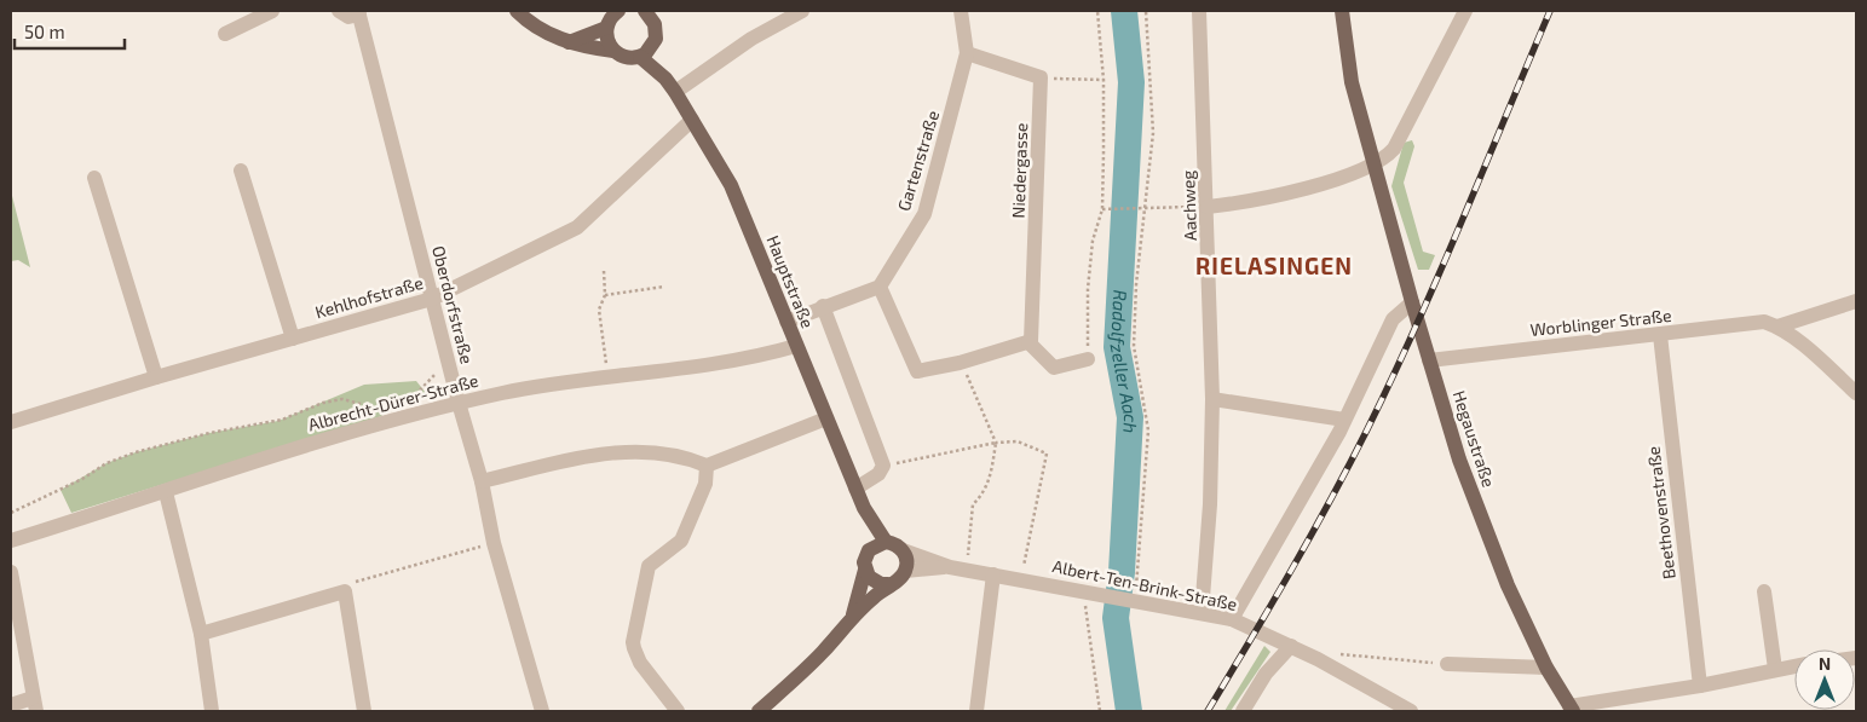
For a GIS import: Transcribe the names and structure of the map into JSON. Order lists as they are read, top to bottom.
{
  "streets": {
    "main road": ["Hauptstraße", "Hegaustraße"],
    "street": [
      "Gartenstraße",
      "Niedergasse",
      "Aachweg",
      "Kehlhofstraße",
      "Oberdorfstraße",
      "Worblinger Straße",
      "Albrecht-Dürer-Straße",
      "Beethovenstraße",
      "Albert-Ten-Brink-Straße"
    ]
  },
  "crossings": [
    ["Aachweg", "Albert-Ten-Brink-Straße"],
    ["Hauptstraße", "Kehlhofstraße"],
    ["Hauptstraße", "Albrecht-Dürer-Straße"],
    ["Kehlhofstraße", "Oberdorfstraße"],
    ["Oberdorfstraße", "Albrecht-Dürer-Straße"],
    ["Worblinger Straße", "Hegaustraße"],
    ["Worblinger Straße", "Beethovenstraße"]
  ],
  "districts": ["RIELASINGEN"],
  "water": ["Radolfzeller Aach"],
  "scale_bar": "50 m",
  "north": "top"
}
